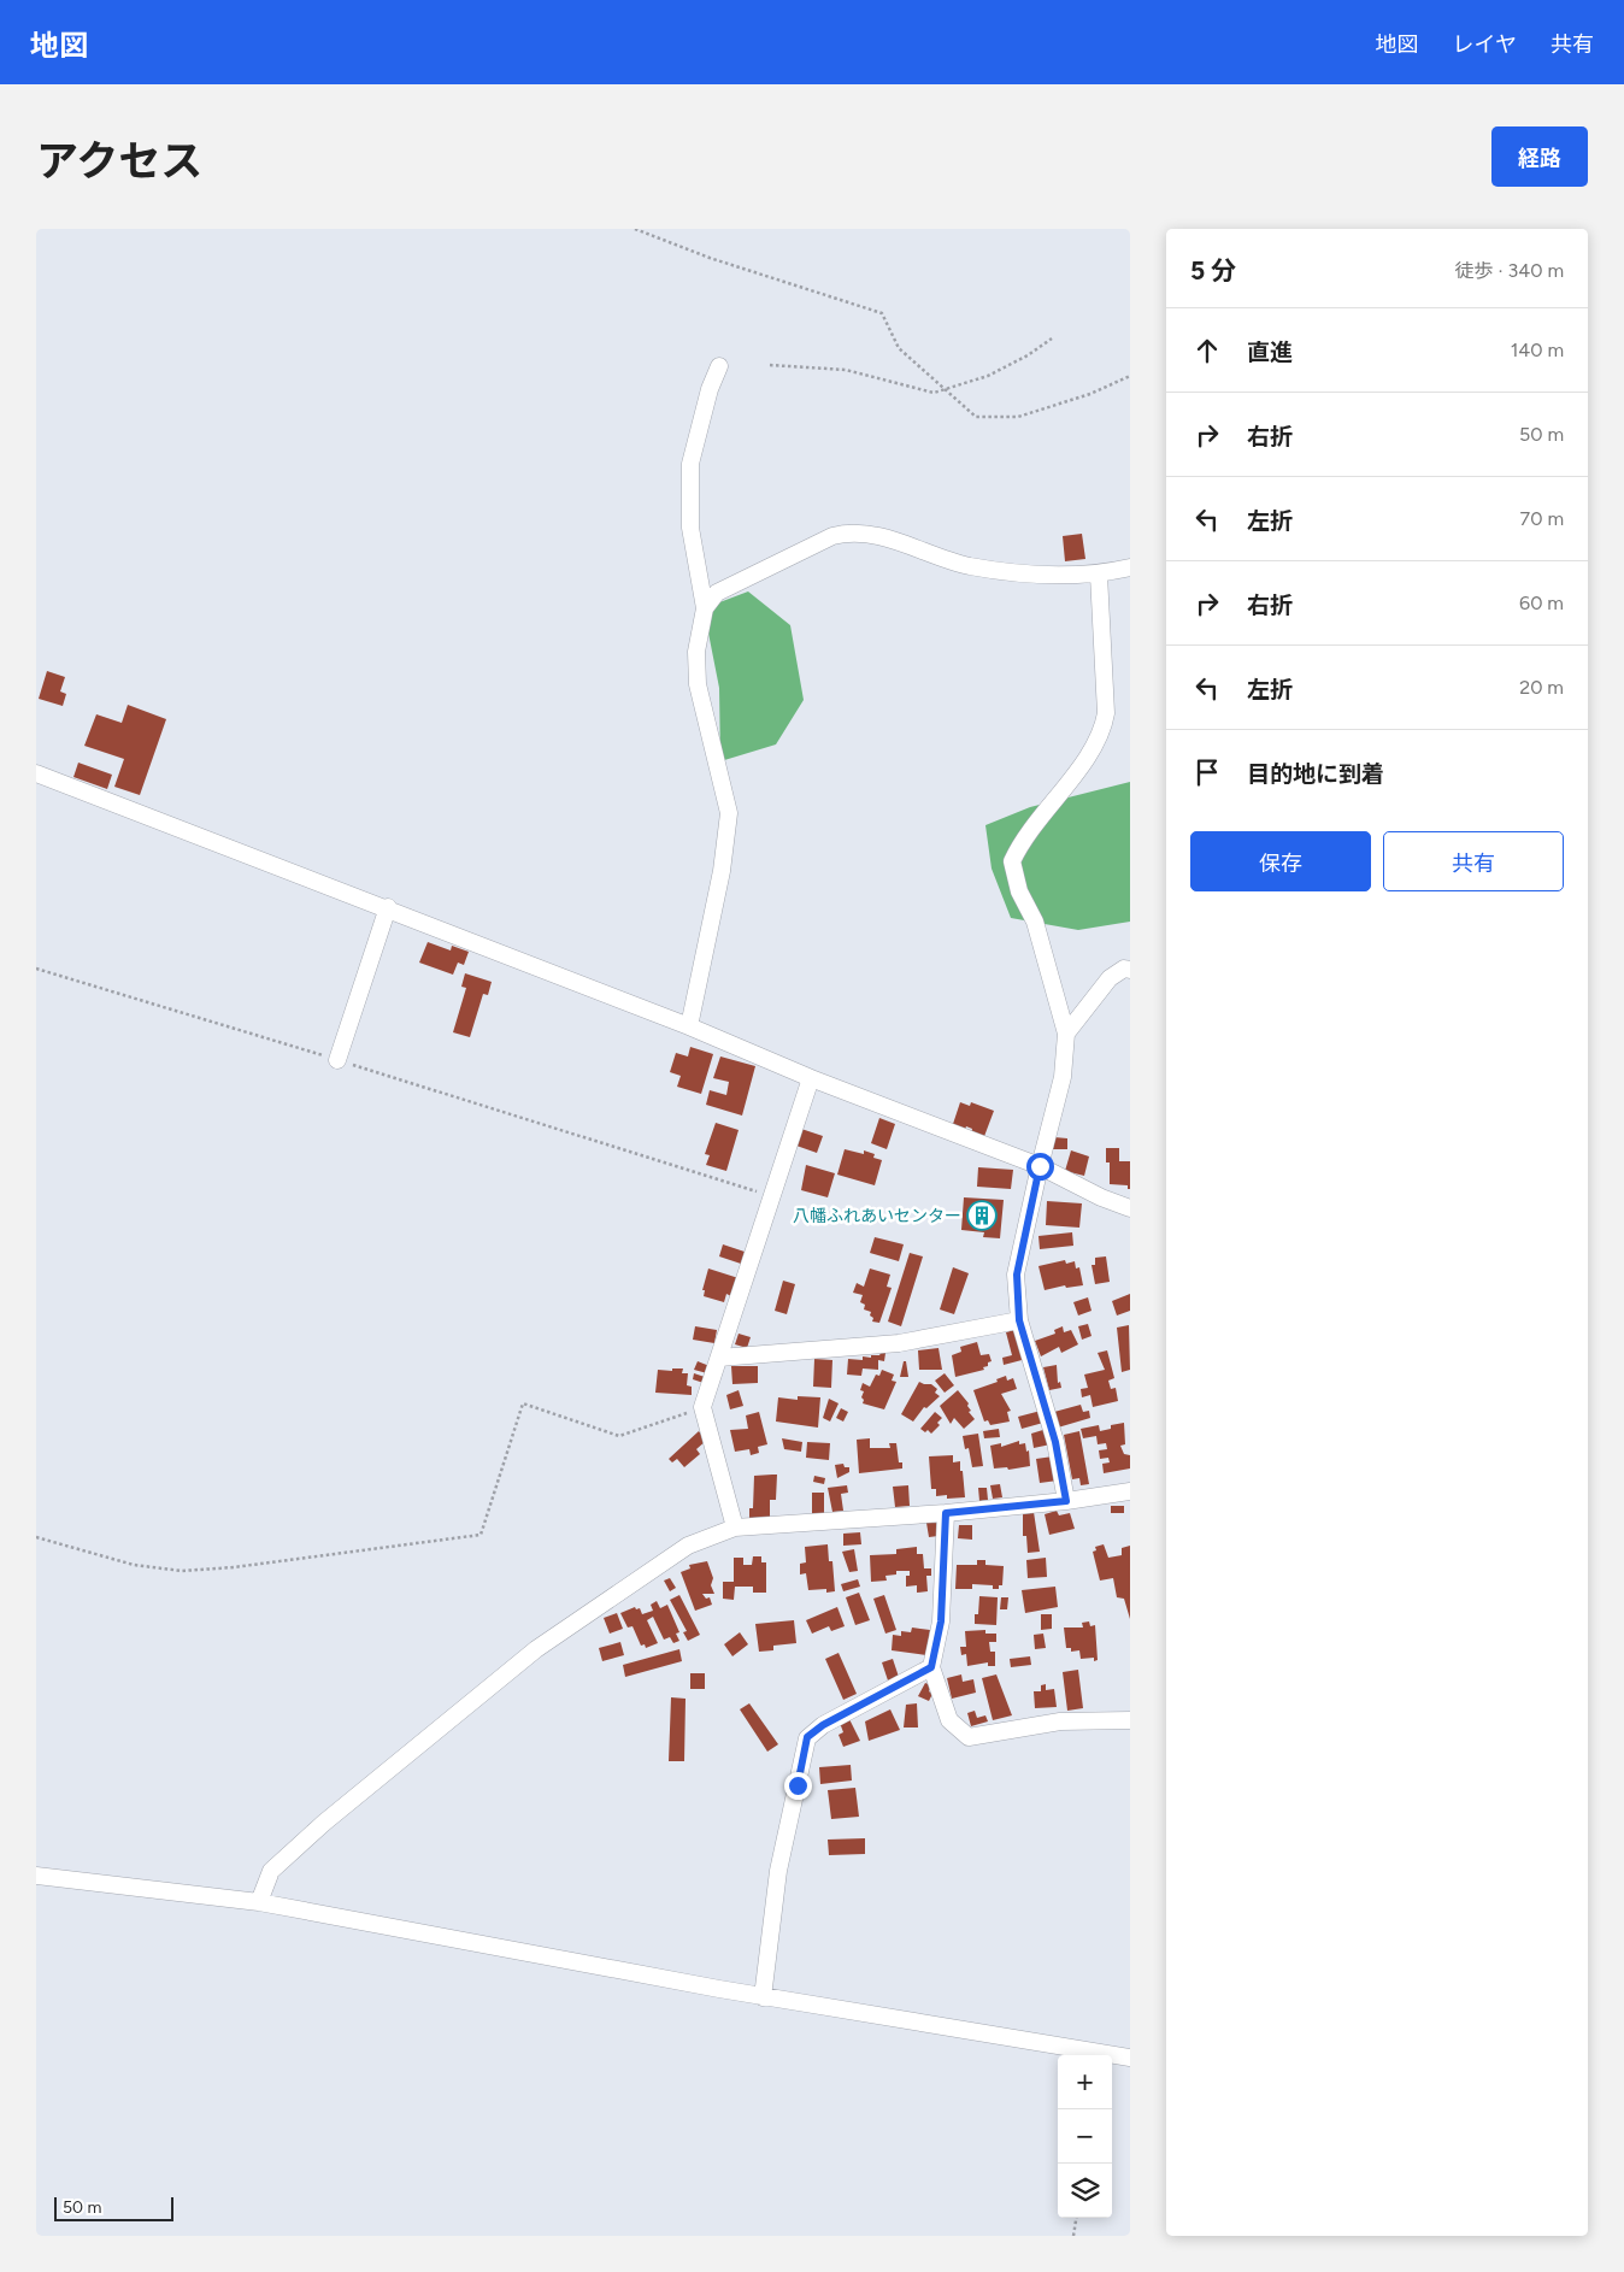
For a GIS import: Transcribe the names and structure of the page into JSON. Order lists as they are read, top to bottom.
{
  "places": {
    "building": ["八幡ふれあいセンター"]
  },
  "scale_bar": "50 m",
  "page": {
    "header": "地図",
    "nav": ["地図", "レイヤ", "共有"],
    "title": "アクセス",
    "buttons": [
      "経路",
      ["保存", "共有"]
    ],
    "heading": ["5 分", "徒歩 · 340 m"],
    "list": [
      ["直進", "140 m"],
      ["右折", "50 m"],
      ["左折", "70 m"],
      ["右折", "60 m"],
      ["左折", "20 m"],
      "目的地に到着"
    ],
    "map_buttons": ["+", "−"],
    "scale": "50 m"
  }
}
